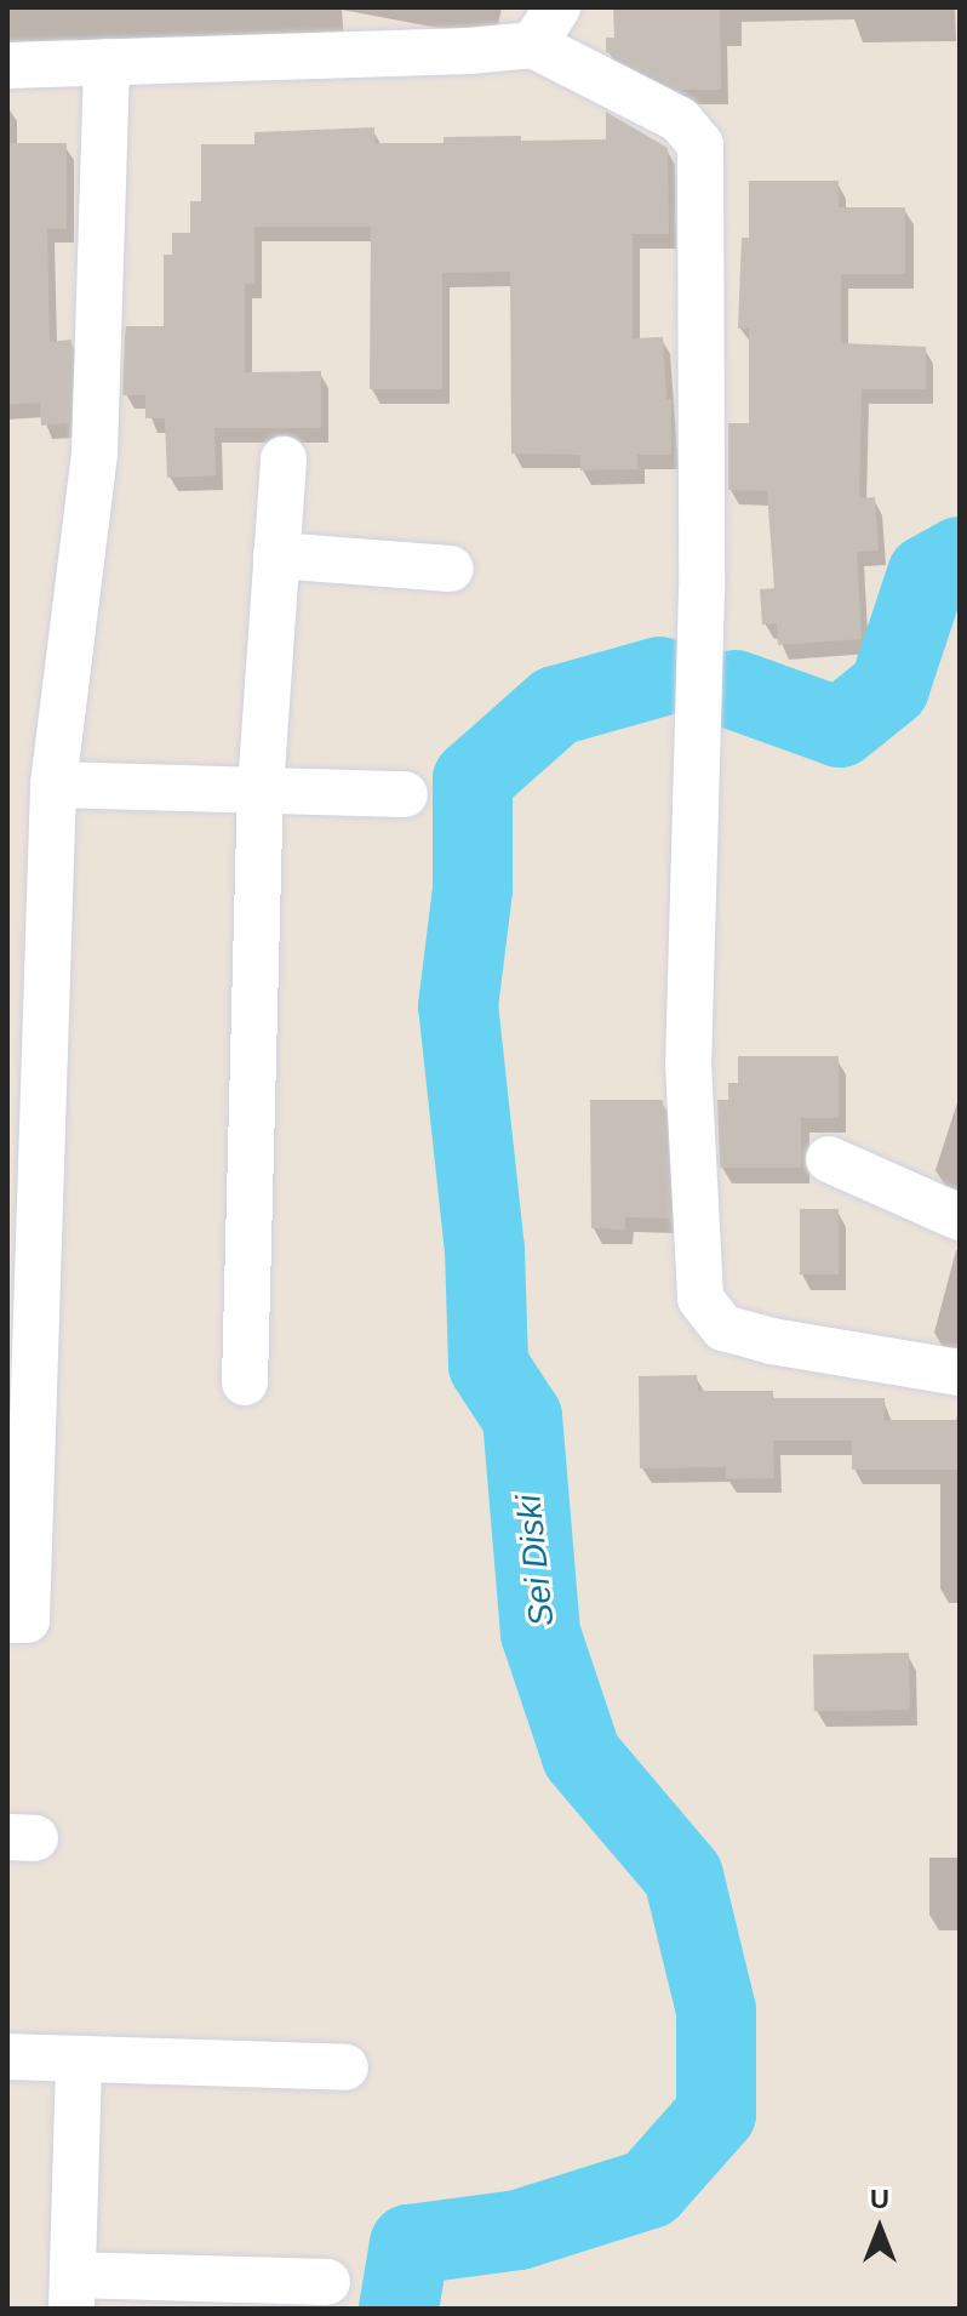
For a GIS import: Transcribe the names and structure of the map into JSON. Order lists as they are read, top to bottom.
{
  "water": ["Sei Diski"],
  "north": "top"
}
